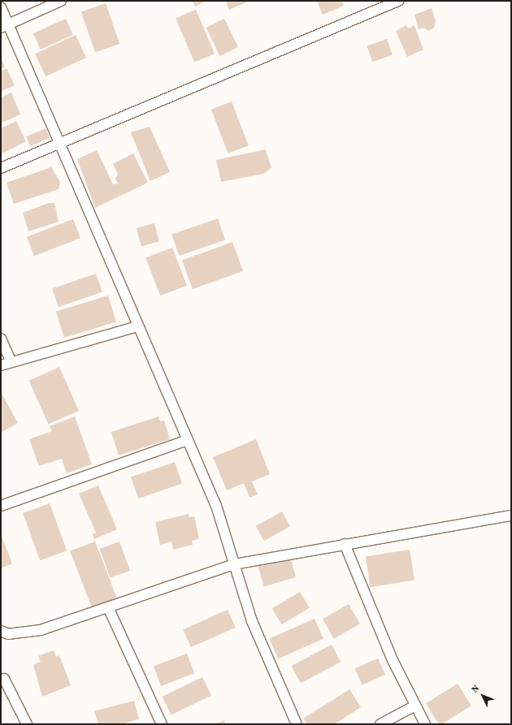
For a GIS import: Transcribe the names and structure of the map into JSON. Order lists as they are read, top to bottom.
{
  "north": "top left"
}
